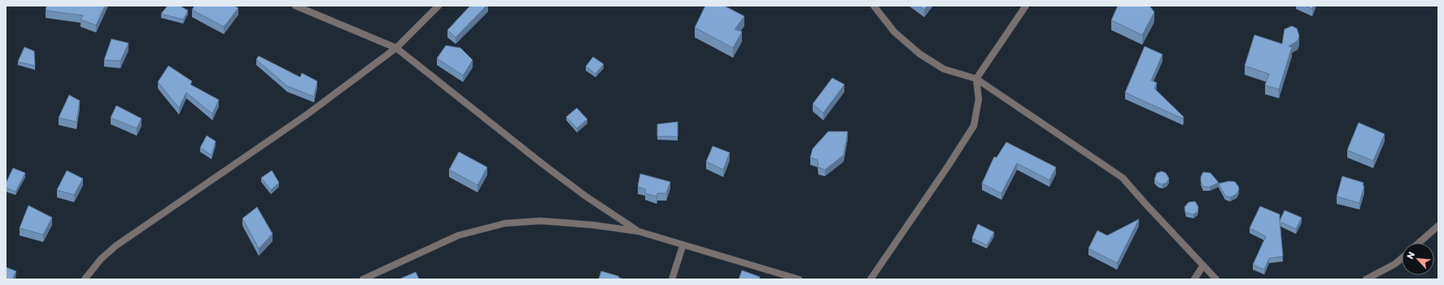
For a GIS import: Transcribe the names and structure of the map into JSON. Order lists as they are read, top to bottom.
{
  "north": "top left"
}
